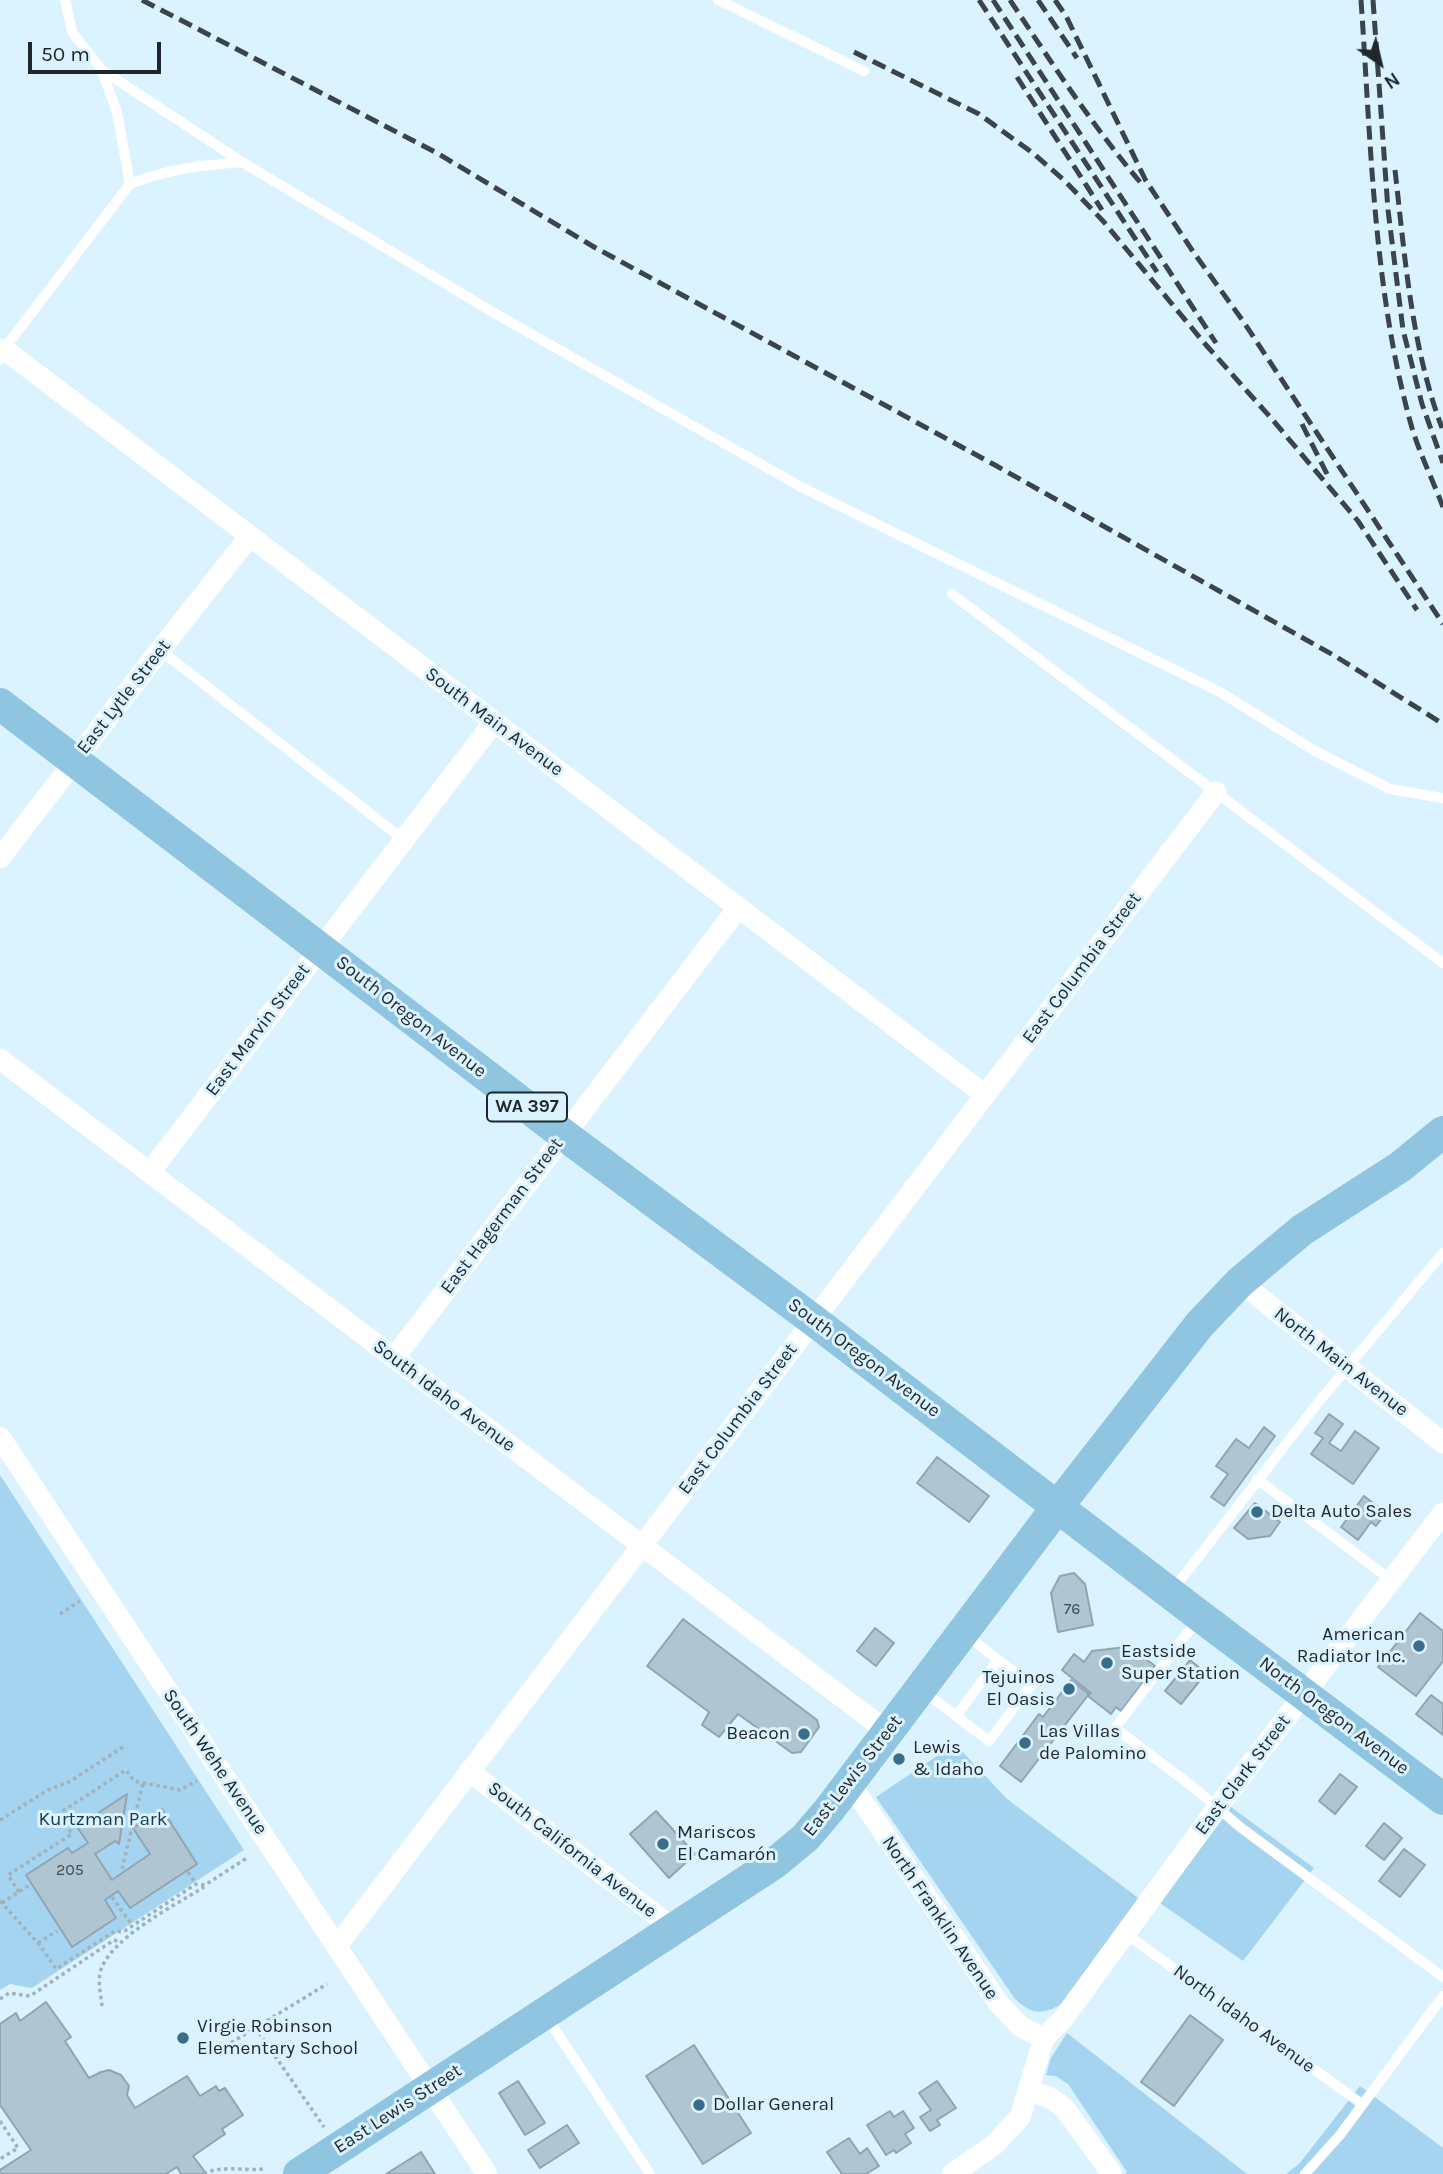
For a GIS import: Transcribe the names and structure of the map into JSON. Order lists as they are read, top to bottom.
{
  "streets": {
    "main road": [
      "South Oregon Avenue",
      "WA 397",
      "North Oregon Avenue",
      "East Lewis Street"
    ],
    "street": [
      "East Lytle Street",
      "South Main Avenue",
      "East Columbia Street",
      "East Marvin Street",
      "East Hagerman Street",
      "North Main Avenue",
      "South Idaho Avenue",
      "South Wehe Avenue",
      "East Clark Street",
      "South California Avenue",
      "North Franklin Avenue"
    ],
    "lane": ["North Idaho Avenue"]
  },
  "crossings": [
    ["East Lytle Street", "South Main Avenue"],
    ["East Lytle Street", "South Oregon Avenue"],
    ["South Main Avenue", "East Columbia Street"],
    ["South Main Avenue", "East Marvin Street"],
    ["South Main Avenue", "East Hagerman Street"],
    ["East Columbia Street", "South Oregon Avenue"],
    ["East Columbia Street", "South Idaho Avenue"],
    ["East Columbia Street", "South Wehe Avenue"],
    ["East Columbia Street", "South California Avenue"],
    ["South Oregon Avenue", "East Marvin Street"],
    ["South Oregon Avenue", "East Hagerman Street"],
    ["South Oregon Avenue", "North Oregon Avenue"],
    ["South Oregon Avenue", "East Lewis Street"],
    ["East Marvin Street", "South Idaho Avenue"],
    ["East Hagerman Street", "South Idaho Avenue"],
    ["North Main Avenue", "East Lewis Street"],
    ["South Idaho Avenue", "East Lewis Street"],
    ["North Oregon Avenue", "East Clark Street"],
    ["North Oregon Avenue", "East Lewis Street"],
    ["South Wehe Avenue", "East Lewis Street"],
    ["East Clark Street", "North Franklin Avenue"],
    ["East Clark Street", "North Idaho Avenue"],
    ["East Lewis Street", "South California Avenue"],
    ["East Lewis Street", "North Franklin Avenue"]
  ],
  "parks": ["Kurtzman Park"],
  "places": [
    "Delta Auto Sales",
    "American Radiator Inc.",
    "Eastside Super Station",
    "Tejuinos El Oasis",
    "Beacon",
    "Las Villas de Palomino",
    "Lewis & Idaho",
    "Mariscos El Camarón",
    "Virgie Robinson Elementary School",
    "Dollar General"
  ],
  "house_numbers": ["76", "205"],
  "scale_bar": "50 m",
  "north": "bottom right"
}
